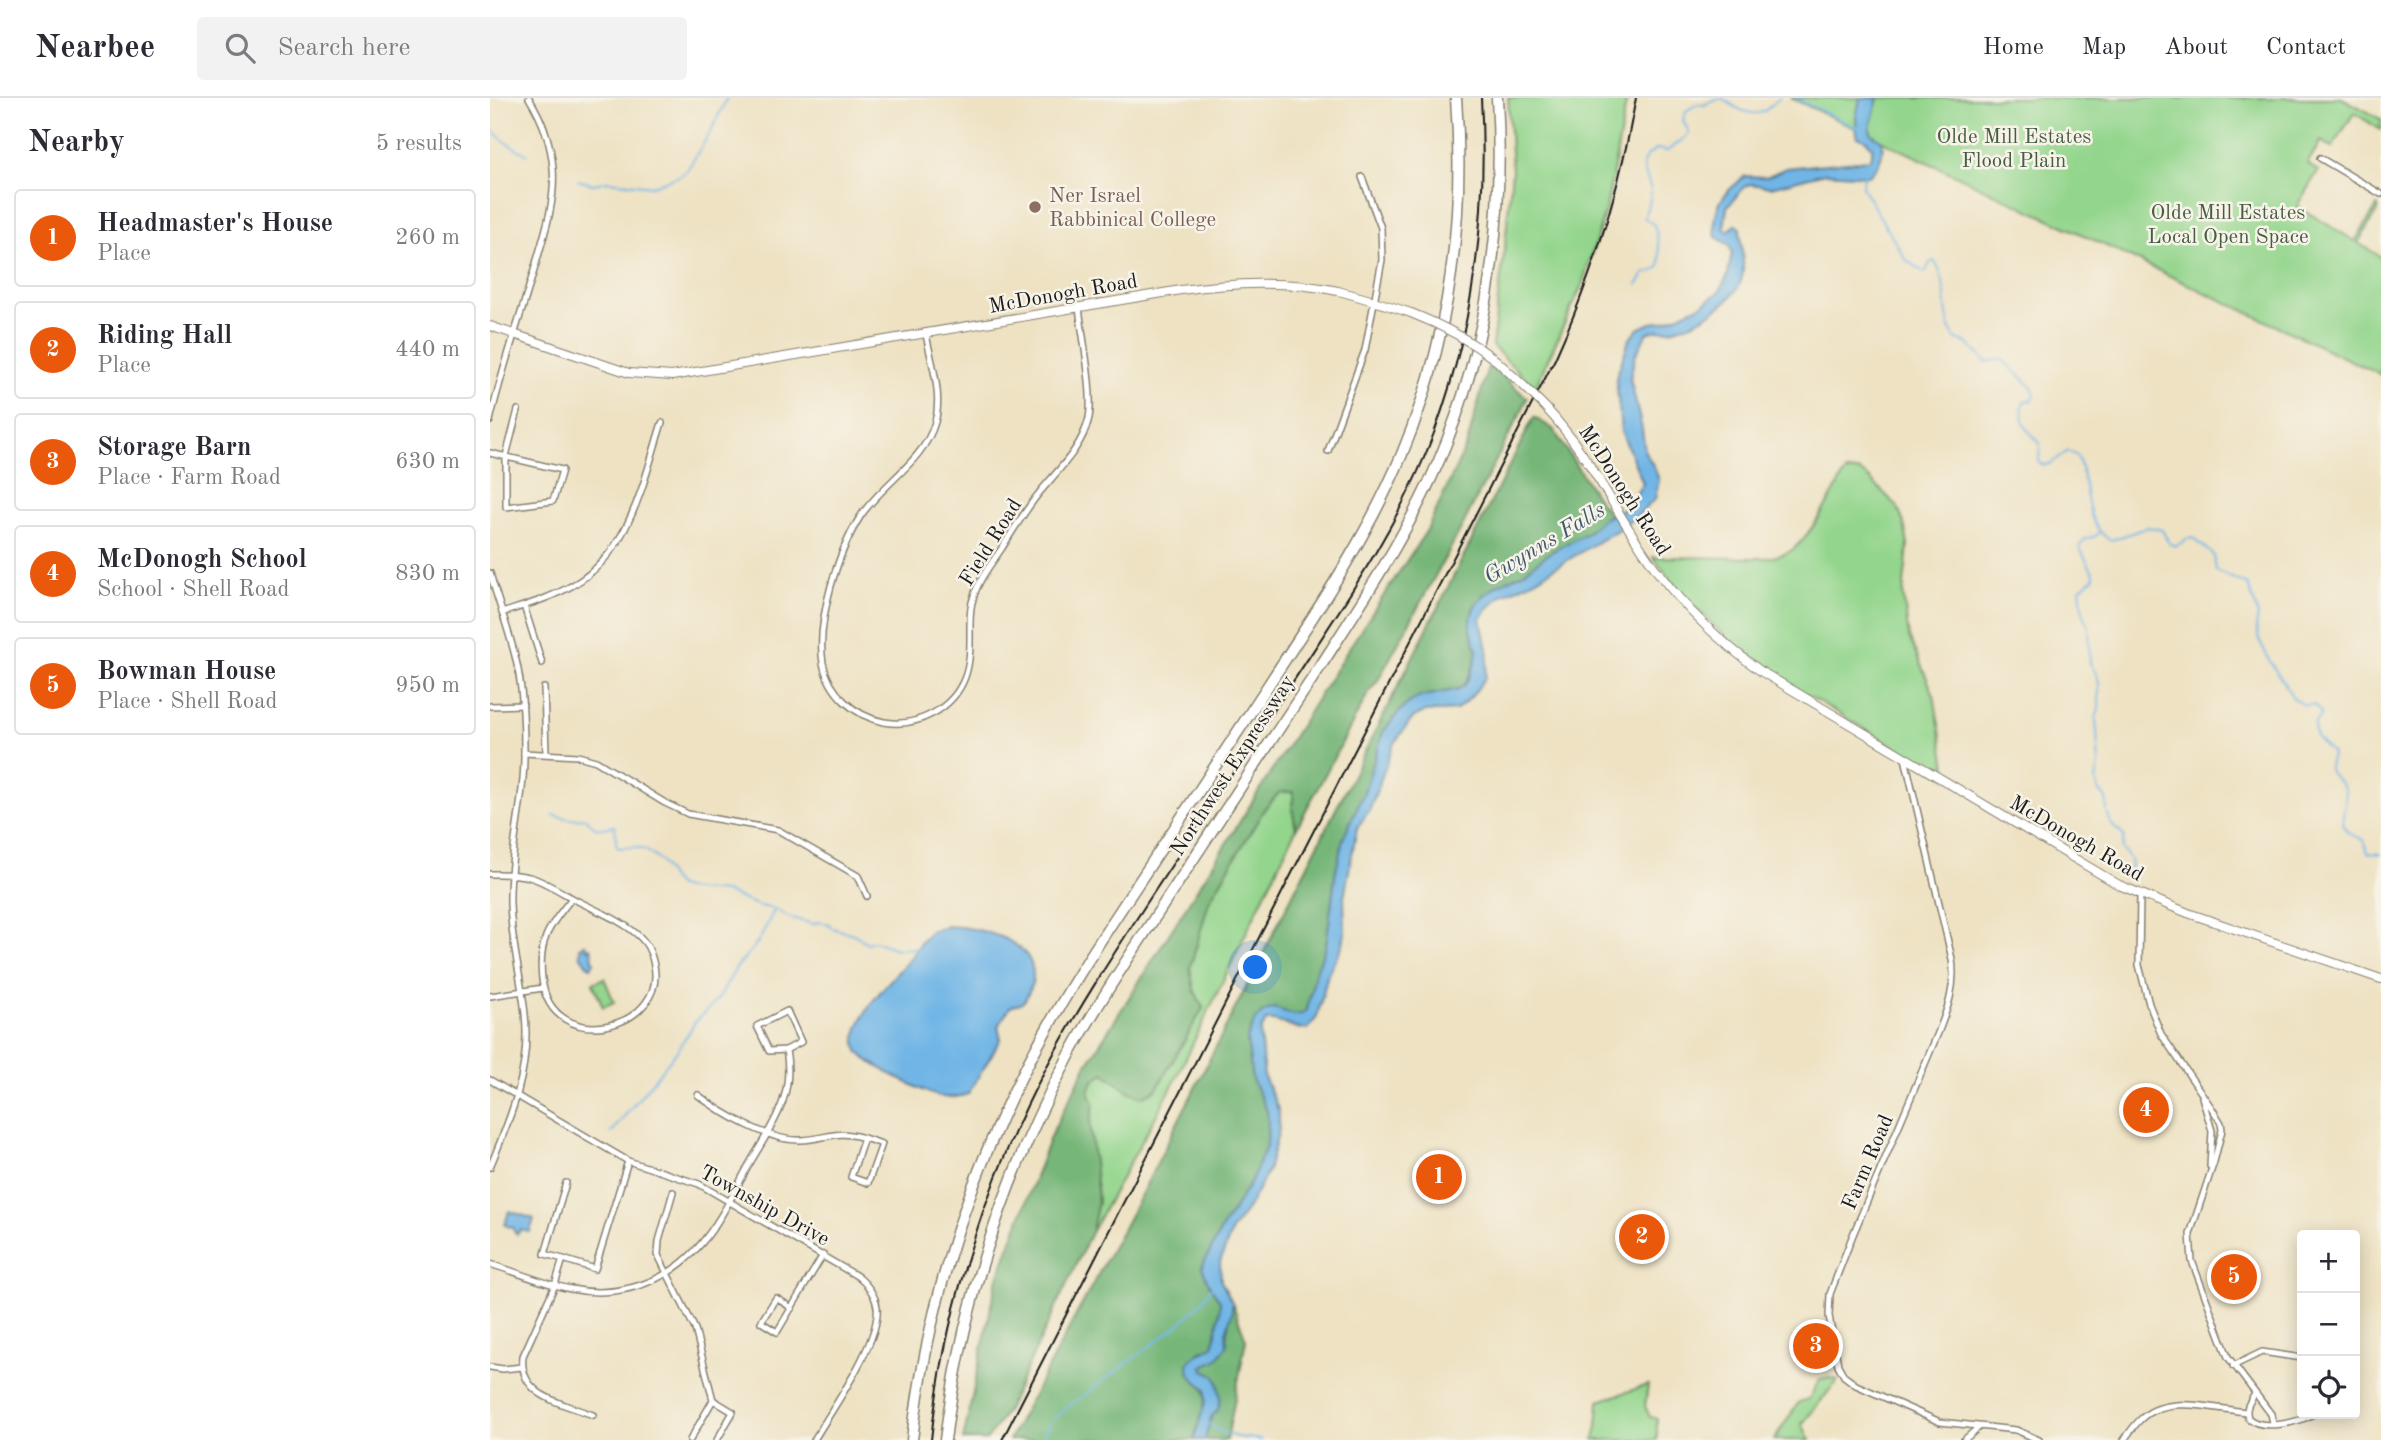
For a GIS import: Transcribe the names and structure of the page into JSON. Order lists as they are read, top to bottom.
{
  "streets": {
    "highway": ["Northwest Expressway"],
    "main road": ["McDonogh Road"],
    "street": ["Field Road", "Farm Road", "Township Drive"]
  },
  "crossings": [
    ["McDonogh Road", "Field Road"],
    ["McDonogh Road", "Farm Road"]
  ],
  "water": ["Gwynns Falls"],
  "parks": ["Olde Mill Estates Flood Plain", "Olde Mill Estates Local Open Space"],
  "places": ["Ner Israel Rabbinical College"],
  "page": {
    "header": "Nearbee",
    "search": "Search here",
    "nav": [
      "Home",
      "Map",
      "About",
      "Contact"
    ],
    "heading": ["Nearby", "5 results"],
    "list": [
      {
        "mark": "1",
        "name": "Headmaster's House",
        "note": "Place",
        "value": "260 m"
      },
      {
        "mark": "2",
        "name": "Riding Hall",
        "note": "Place",
        "value": "440 m"
      },
      {
        "mark": "3",
        "name": "Storage Barn",
        "note": "Place · Farm Road",
        "value": "630 m"
      },
      {
        "mark": "4",
        "name": "McDonogh School",
        "note": "School · Shell Road",
        "value": "830 m"
      },
      {
        "mark": "5",
        "name": "Bowman House",
        "note": "Place · Shell Road",
        "value": "950 m"
      }
    ],
    "pins": [
      "4",
      "1",
      "2",
      "5",
      "3"
    ],
    "map_buttons": ["+", "−"]
  }
}
